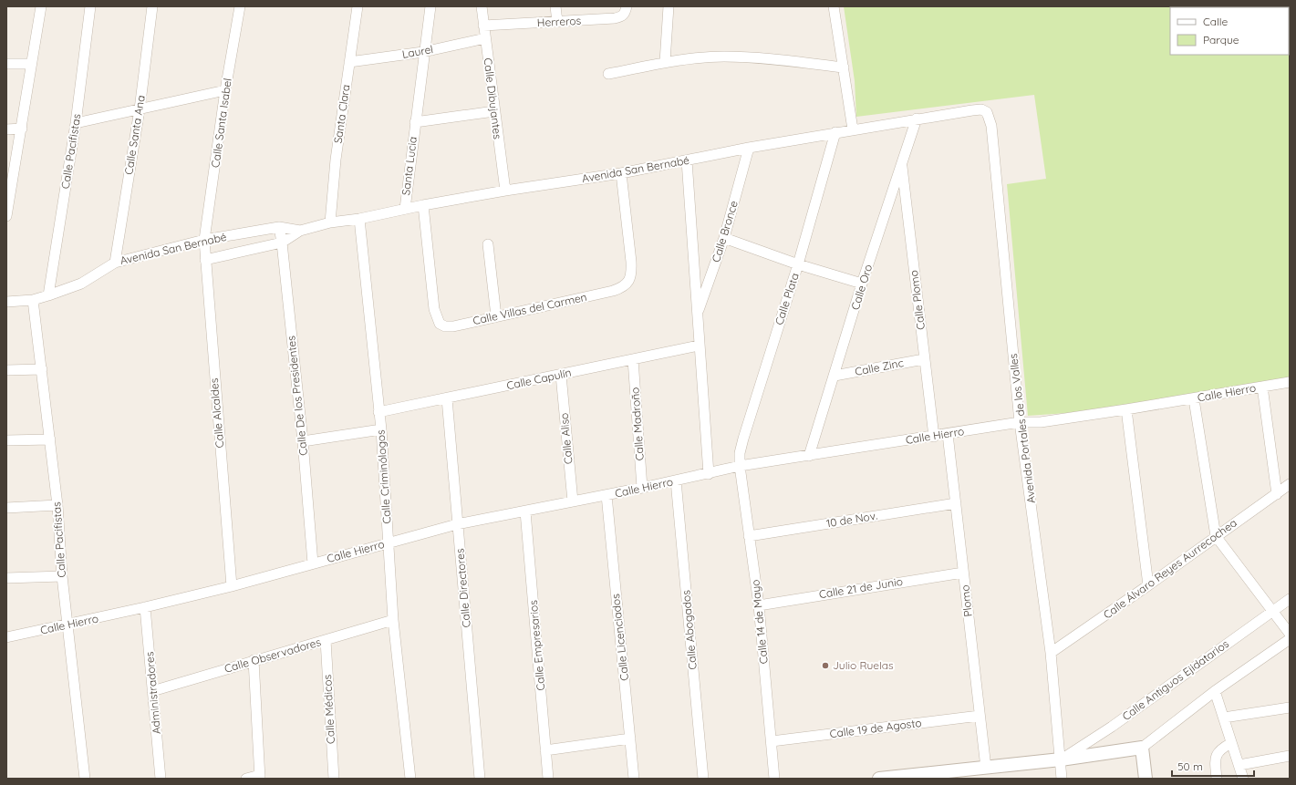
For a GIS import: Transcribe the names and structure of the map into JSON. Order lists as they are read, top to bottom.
{
  "streets": {
    "street": [
      "Herreros",
      "Laurel",
      "Calle Dibujantes",
      "Santa Clara",
      "Calle Santa Isabel",
      "Calle Santa Ana",
      "Calle Pacifistas",
      "Santa Lucia",
      "Avenida San Bernabé",
      "Calle Bronce",
      "Calle Oro",
      "Calle Plata",
      "Calle Plomo",
      "Calle Villas del Carmen",
      "Calle Zinc",
      "Calle Capulín",
      "Calle Hierro",
      "Calle De los Presidentes",
      "Calle Alcaldes",
      "Calle Madroño",
      "Avenida Portales de los Valles",
      "Calle Aliso",
      "Calle Criminólogos",
      "10 de Nov.",
      "Calle Álvaro Reyes Aurrecochea",
      "Calle Directores",
      "Calle 21 de Junio",
      "Plomo",
      "Calle 14 de Mayo",
      "Calle Abogados",
      "Calle Licenciados",
      "Calle Empresarios",
      "Calle Observadores",
      "Calle Antiguos Ejidatarios",
      "Administradores",
      "Calle Médicos",
      "Calle 19 de Agosto"
    ]
  },
  "crossings": [
    ["Herreros", "Calle Dibujantes"],
    ["Laurel", "Calle Dibujantes"],
    ["Laurel", "Santa Clara"],
    ["Laurel", "Santa Lucia"],
    ["Calle Dibujantes", "Avenida San Bernabé"],
    ["Santa Clara", "Avenida San Bernabé"],
    ["Calle Santa Isabel", "Avenida San Bernabé"],
    ["Calle Santa Isabel", "Calle Alcaldes"],
    ["Calle Santa Ana", "Avenida San Bernabé"],
    ["Calle Pacifistas", "Avenida San Bernabé"],
    ["Calle Pacifistas", "Calle Hierro"],
    ["Santa Lucia", "Avenida San Bernabé"],
    ["Avenida San Bernabé", "Calle Bronce"],
    ["Avenida San Bernabé", "Calle Oro"],
    ["Avenida San Bernabé", "Calle Plata"],
    ["Avenida San Bernabé", "Calle Villas del Carmen"],
    ["Avenida San Bernabé", "Calle De los Presidentes"],
    ["Avenida San Bernabé", "Calle Alcaldes"],
    ["Avenida San Bernabé", "Avenida Portales de los Valles"],
    ["Avenida San Bernabé", "Calle Criminólogos"],
    ["Calle Bronce", "Calle Capulín"],
    ["Calle Bronce", "Calle Hierro"],
    ["Calle Oro", "Calle Plomo"],
    ["Calle Oro", "Calle Zinc"],
    ["Calle Oro", "Calle Hierro"],
    ["Calle Plata", "Calle Hierro"],
    ["Calle Plata", "Calle 14 de Mayo"],
    ["Calle Plomo", "Calle Zinc"],
    ["Calle Plomo", "Calle Hierro"],
    ["Calle Capulín", "Calle Madroño"],
    ["Calle Capulín", "Calle Aliso"],
    ["Calle Capulín", "Calle Criminólogos"],
    ["Calle Capulín", "Calle Directores"],
    ["Calle Hierro", "Calle De los Presidentes"],
    ["Calle Hierro", "Calle Alcaldes"],
    ["Calle Hierro", "Calle Madroño"],
    ["Calle Hierro", "Avenida Portales de los Valles"],
    ["Calle Hierro", "Calle Aliso"],
    ["Calle Hierro", "Calle Criminólogos"],
    ["Calle Hierro", "Calle Directores"],
    ["Calle Hierro", "Plomo"],
    ["Calle Hierro", "Calle 14 de Mayo"],
    ["Calle Hierro", "Calle Abogados"],
    ["Calle Hierro", "Calle Licenciados"],
    ["Calle Hierro", "Calle Empresarios"],
    ["Calle Hierro", "Administradores"],
    ["Avenida Portales de los Valles", "Calle Álvaro Reyes Aurrecochea"],
    ["Avenida Portales de los Valles", "Calle Antiguos Ejidatarios"],
    ["Calle Criminólogos", "Calle Observadores"],
    ["10 de Nov.", "Plomo"],
    ["10 de Nov.", "Calle 14 de Mayo"],
    ["Calle 21 de Junio", "Plomo"],
    ["Calle 21 de Junio", "Calle 14 de Mayo"],
    ["Plomo", "Calle Antiguos Ejidatarios"],
    ["Plomo", "Calle 19 de Agosto"],
    ["Calle 14 de Mayo", "Calle 19 de Agosto"],
    ["Calle Observadores", "Administradores"],
    ["Calle Observadores", "Calle Médicos"]
  ],
  "places": ["Julio Ruelas"],
  "legend": ["Calle", "Parque"],
  "scale_bar": "50 m"
}
